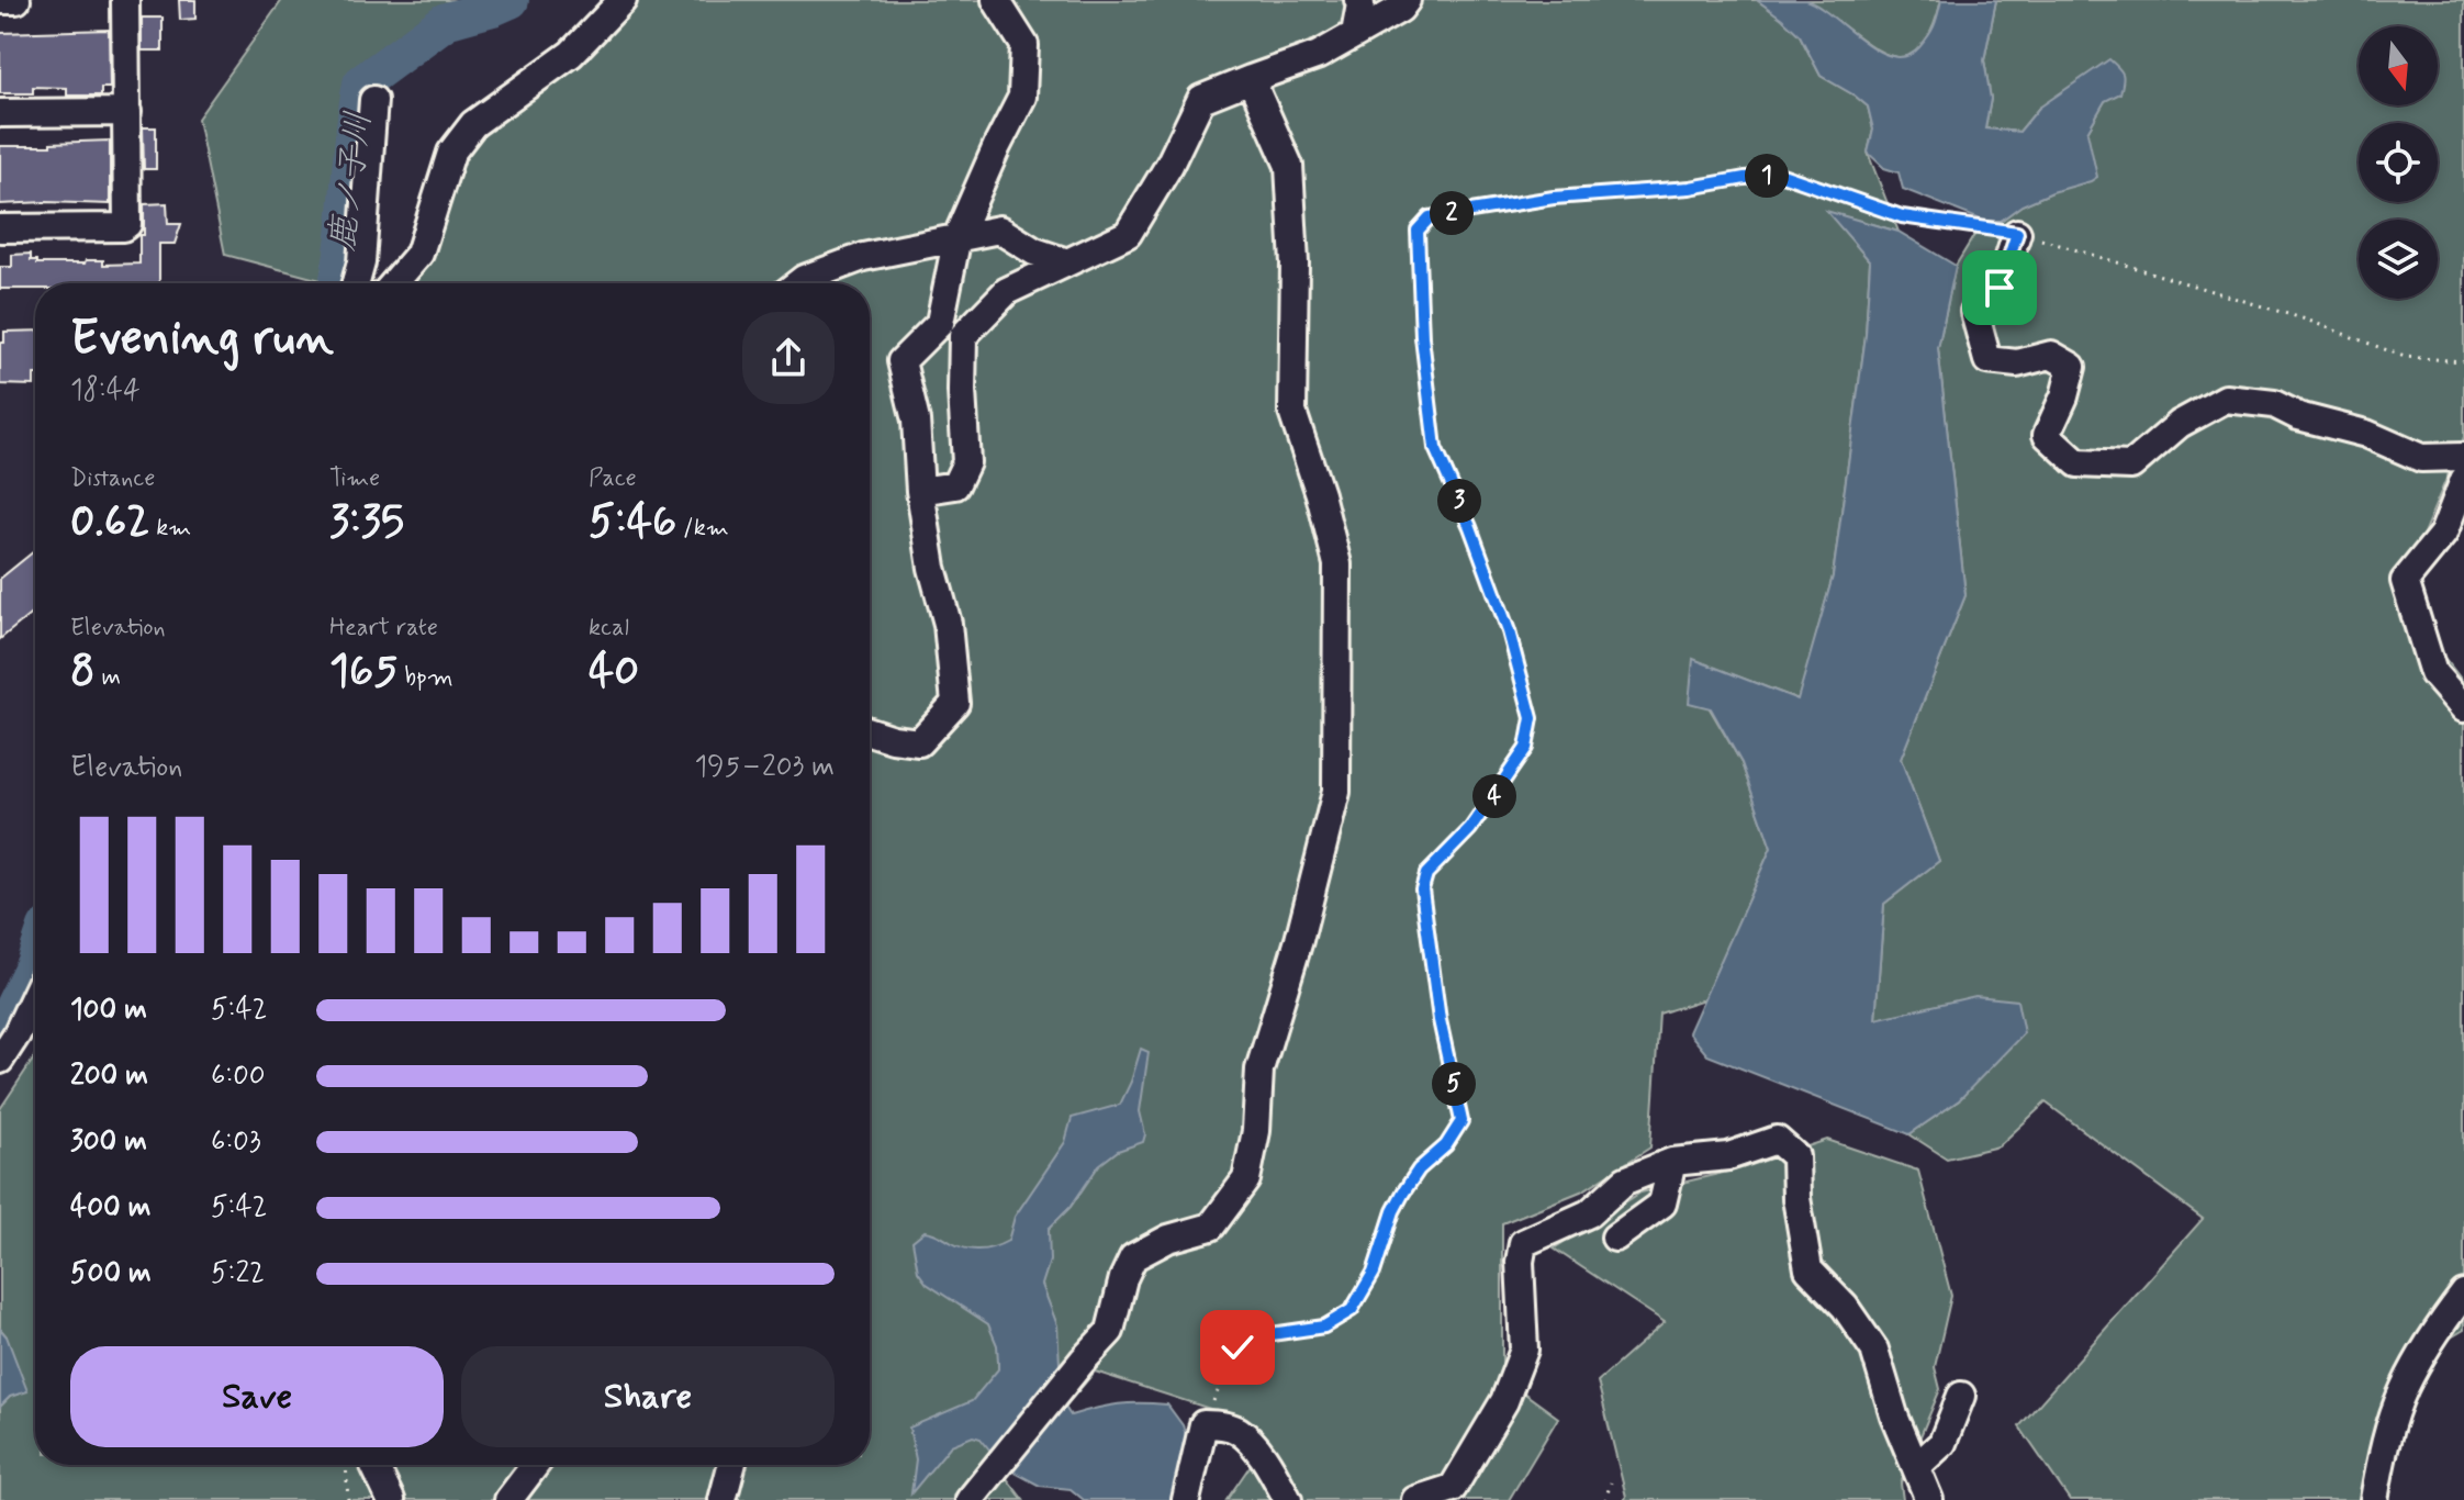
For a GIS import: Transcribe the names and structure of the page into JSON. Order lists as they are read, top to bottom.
{
  "water": ["鹿ノ子川"],
  "north": "bottom",
  "page": {
    "pins": [
      "1",
      "2",
      "3",
      "4",
      "5"
    ],
    "heading": ["Evening run", "18:44"],
    "stats": [
      ["Distance", "0.62 km"],
      ["Time", "3:35"],
      ["Pace", "5:46 /km"],
      ["Elevation", "8 m"],
      ["Heart rate", "165 bpm"],
      ["kcal", "40"]
    ],
    "chart": ["Elevation", "195–203 m"],
    "list": [
      {
        "name": "100 m",
        "note": "5:42"
      },
      {
        "name": "200 m",
        "note": "6:00"
      },
      {
        "name": "300 m",
        "note": "6:03"
      },
      {
        "name": "400 m",
        "note": "5:42"
      },
      {
        "name": "500 m",
        "note": "5:22"
      }
    ],
    "buttons": ["Save", "Share"]
  }
}
